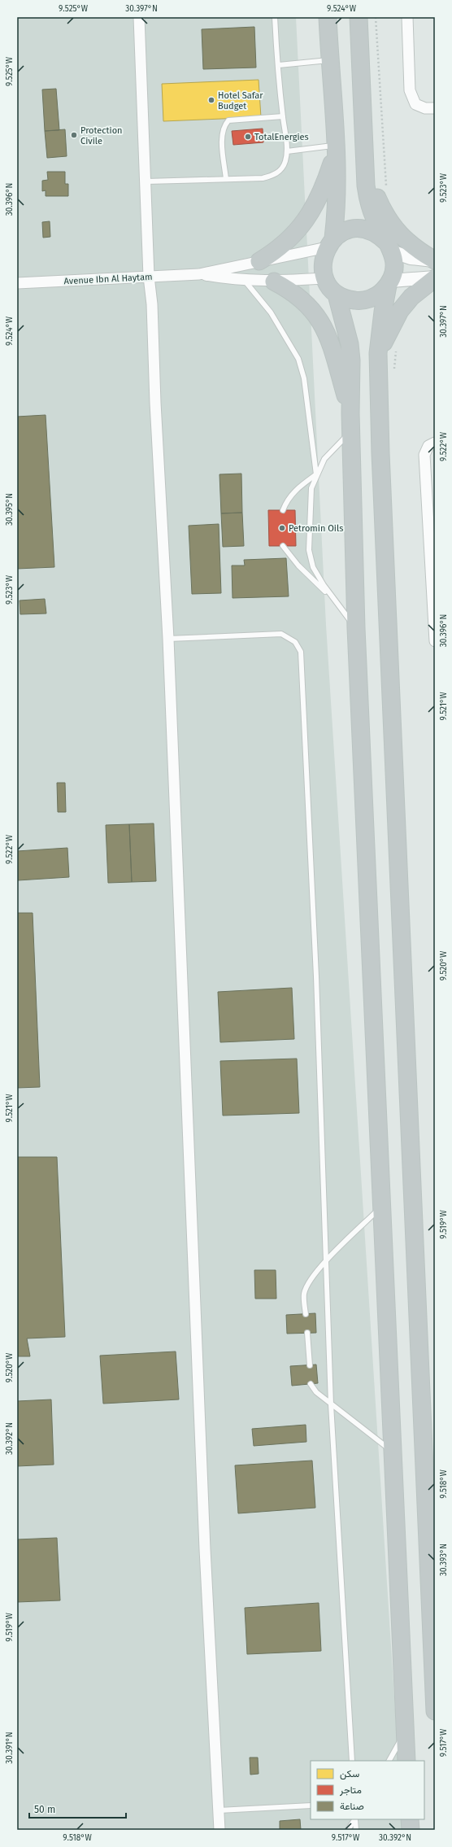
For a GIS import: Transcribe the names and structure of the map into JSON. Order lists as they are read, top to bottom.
{
  "streets": {
    "street": ["Avenue Ibn Al Haytam"]
  },
  "places": [
    "Hotel Safar Budget",
    "Protection Civile",
    "TotalEnergies",
    "Petromin Oils"
  ],
  "legend": ["سكن", "متاجر", "صناعة"],
  "scale_bar": "50 m",
  "coordinates": [
    "9.525°W",
    "30.397°N",
    "9.524°W",
    "9.523°W",
    "30.396°N",
    "9.522°W",
    "30.395°N",
    "9.521°W",
    "9.520°W",
    "9.519°W",
    "30.392°N",
    "9.518°W",
    "30.393°N",
    "9.517°W",
    "30.391°N"
  ]
}
